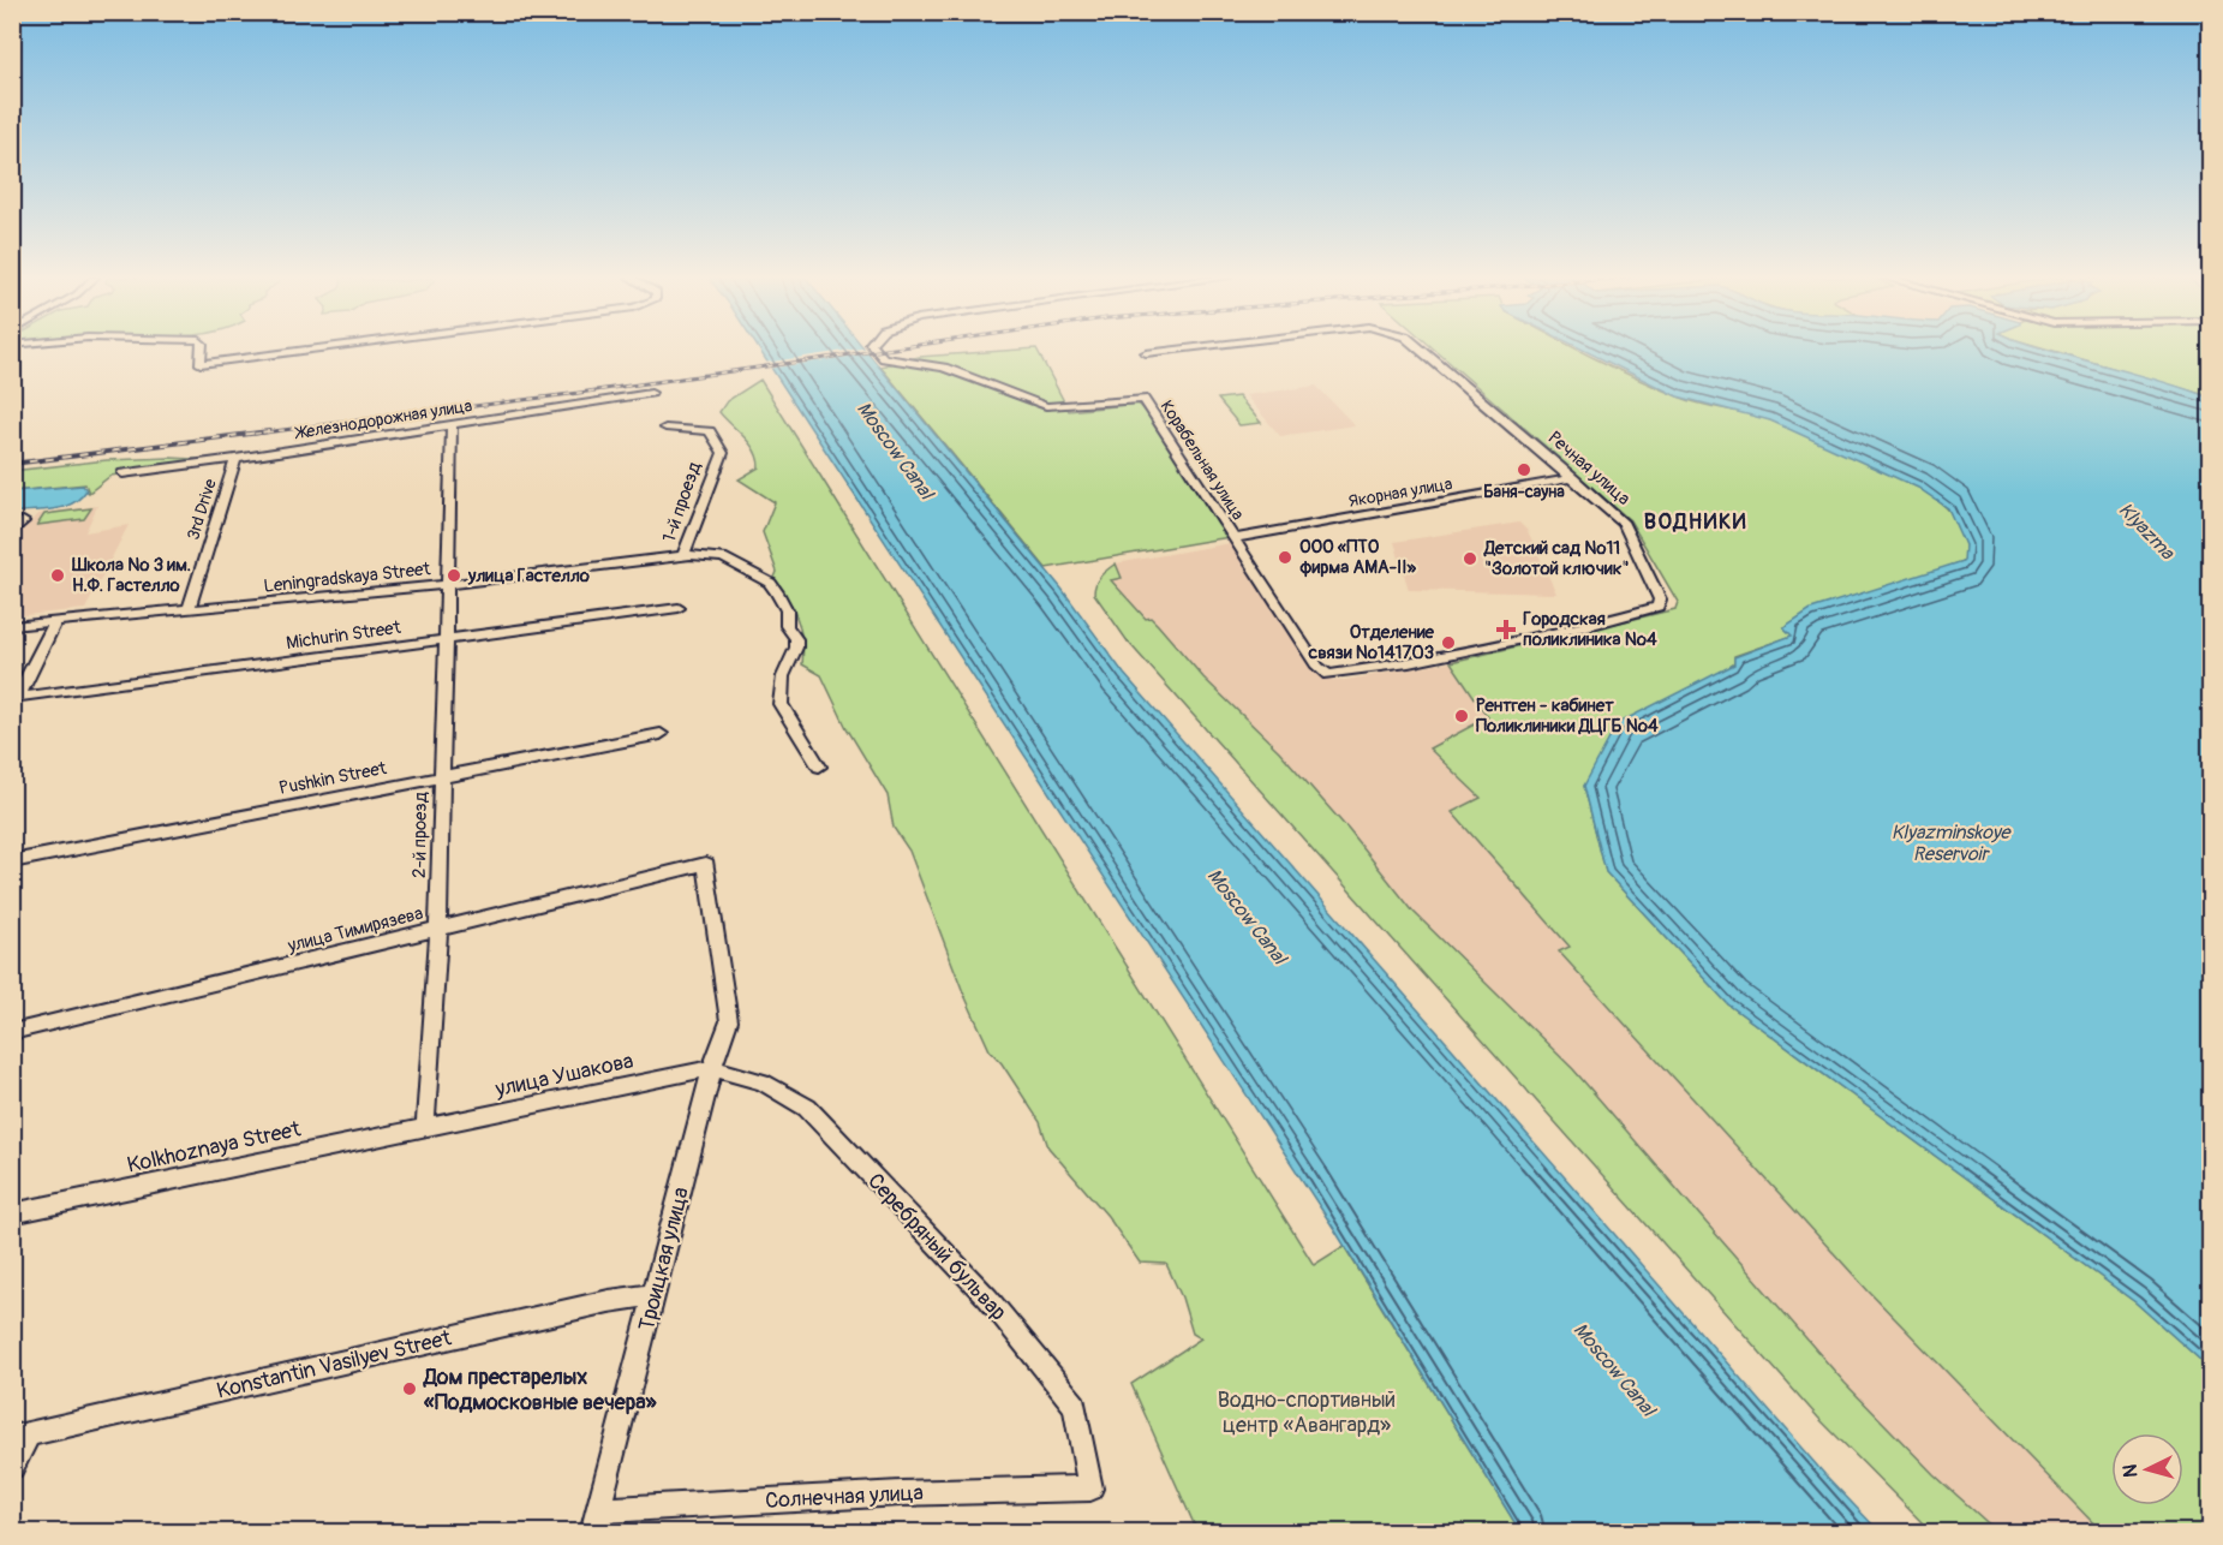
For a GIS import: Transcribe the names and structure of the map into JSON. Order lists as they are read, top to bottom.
{
  "streets": {
    "street": [
      "Железнодорожная улица",
      "Корабельная улица",
      "Речная улица",
      "Якорная улица",
      "1-й проезд",
      "3rd Drive",
      "Leningradskaya Street",
      "Michurin Street",
      "Pushkin Street",
      "2-й проезд",
      "улица Тимирязева",
      "улица Ушакова",
      "Kolkhoznaya Street",
      "Серебряный бульвар",
      "Троицкая улица",
      "Konstantin Vasilyev Street",
      "Солнечная улица"
    ]
  },
  "crossings": [
    ["Железнодорожная улица", "3rd Drive"],
    ["Корабельная улица", "Речная улица"],
    ["Корабельная улица", "Якорная улица"],
    ["Речная улица", "Якорная улица"],
    ["1-й проезд", "Leningradskaya Street"],
    ["3rd Drive", "Leningradskaya Street"],
    ["Leningradskaya Street", "2-й проезд"],
    ["Michurin Street", "2-й проезд"],
    ["Pushkin Street", "2-й проезд"],
    ["2-й проезд", "улица Тимирязева"],
    ["2-й проезд", "улица Ушакова"],
    ["2-й проезд", "Kolkhoznaya Street"],
    ["улица Тимирязева", "улица Ушакова"],
    ["улица Тимирязева", "Серебряный бульвар"],
    ["улица Тимирязева", "Троицкая улица"],
    ["улица Ушакова", "Kolkhoznaya Street"],
    ["улица Ушакова", "Серебряный бульвар"],
    ["улица Ушакова", "Троицкая улица"],
    ["Серебряный бульвар", "Троицкая улица"],
    ["Серебряный бульвар", "Солнечная улица"],
    ["Троицкая улица", "Konstantin Vasilyev Street"],
    ["Троицкая улица", "Солнечная улица"]
  ],
  "districts": ["ВОДНИКИ"],
  "water": ["Moscow Canal", "Klyazma", "Klyazminskoye Reservoir"],
  "parks": ["Водно-спортивный центр «Авангард»"],
  "places": {
    "other": [
      "Баня-сауна",
      "ООО «ПТО фирма АМА-II»",
      "Детский сад №11 \"Золотой ключик\"",
      "Школа № 3 им. Н.Ф. Гастелло",
      "улица Гастелло",
      "Отделение связи №141703",
      "Рентген - кабинет Поликлиники ДЦГБ №4",
      "Дом престарелых «Подмосковные вечера»"
    ],
    "health": ["Городская поликлиника №4"]
  },
  "north": "left"
}
